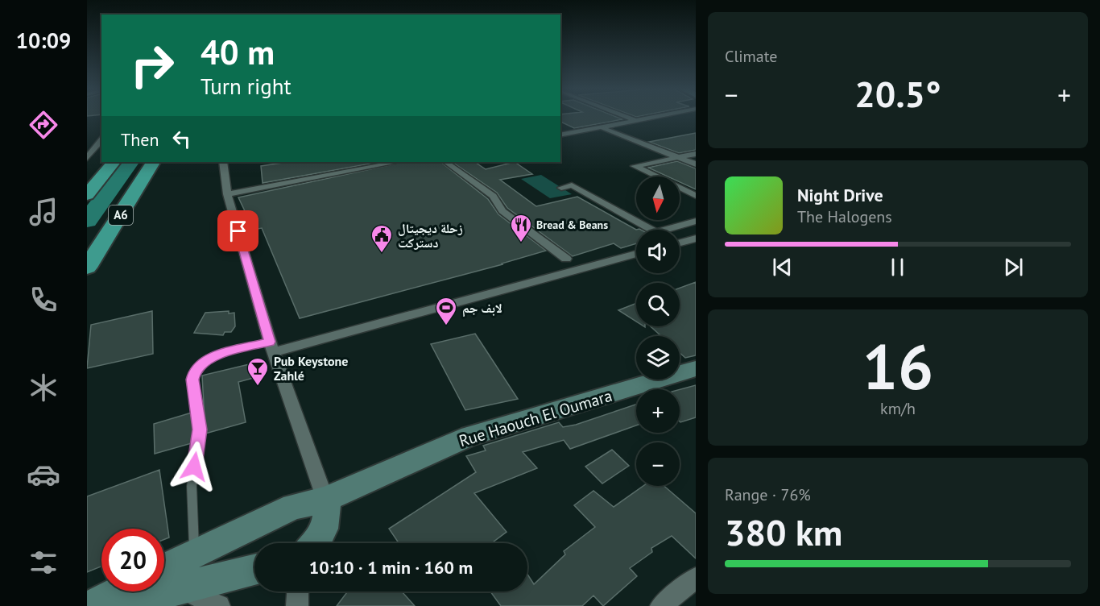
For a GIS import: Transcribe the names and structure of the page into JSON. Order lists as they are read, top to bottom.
{
  "streets": {
    "highway": ["A6"],
    "main road": ["Rue Haouch El Oumara"]
  },
  "places": {
    "restaurant": ["Bread & Beans"],
    "public building": ["زحلة ديجيتال دستركت"],
    "sports": ["لابف جم"],
    "bar": ["Pub Keystone Zahlé"]
  },
  "north": "bottom",
  "page": {
    "tabs": "10:09",
    "tile": [
      "Climate",
      ["16", "km/h"],
      ["Range · 76%", "380 km"]
    ],
    "turn": ["40 m", "Turn right"],
    "heat": ["−", "20.5°", "+"],
    "then": "Then",
    "map_buttons": ["+", "−"],
    "song": ["Night Drive", "The Halogens"],
    "limit": "20",
    "trip": "10:10 · 1 min · 160 m"
  }
}
